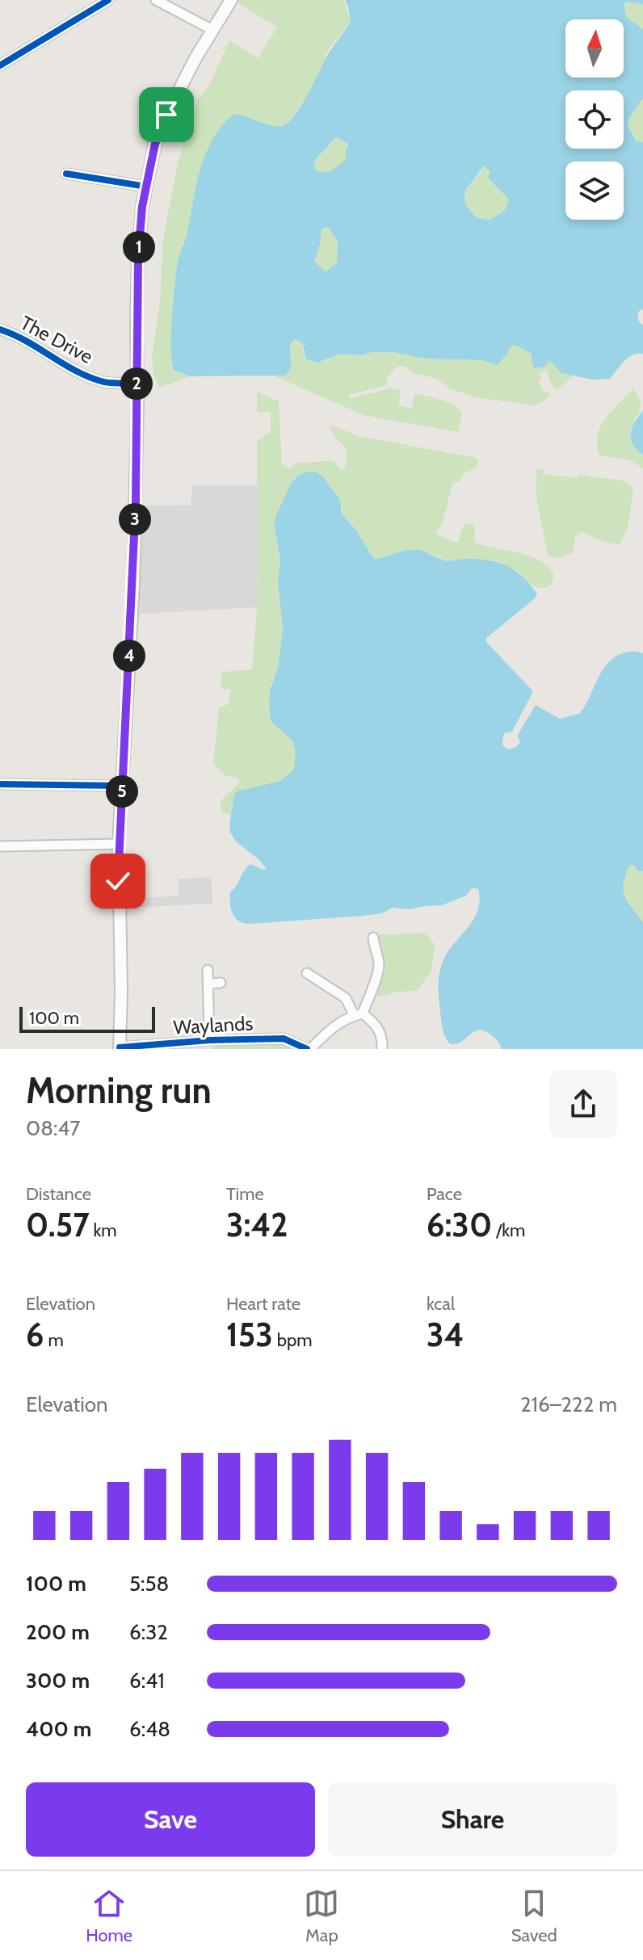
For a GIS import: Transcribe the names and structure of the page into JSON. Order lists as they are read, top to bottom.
{
  "streets": {
    "street": ["The Drive", "Waylands"]
  },
  "scale_bar": "100 m",
  "north": "top",
  "page": {
    "pins": [
      "1",
      "2",
      "3",
      "4",
      "5"
    ],
    "scale": "100 m",
    "heading": ["Morning run", "08:47"],
    "stats": [
      ["Distance", "0.57 km"],
      ["Time", "3:42"],
      ["Pace", "6:30 /km"],
      ["Elevation", "6 m"],
      ["Heart rate", "153 bpm"],
      ["kcal", "34"]
    ],
    "chart": ["Elevation", "216–222 m"],
    "list": [
      {
        "name": "100 m",
        "note": "5:58"
      },
      {
        "name": "200 m",
        "note": "6:32"
      },
      {
        "name": "300 m",
        "note": "6:41"
      },
      {
        "name": "400 m",
        "note": "6:48"
      }
    ],
    "buttons": ["Save", "Share"],
    "tabs": ["Home", "Map", "Saved"]
  }
}
